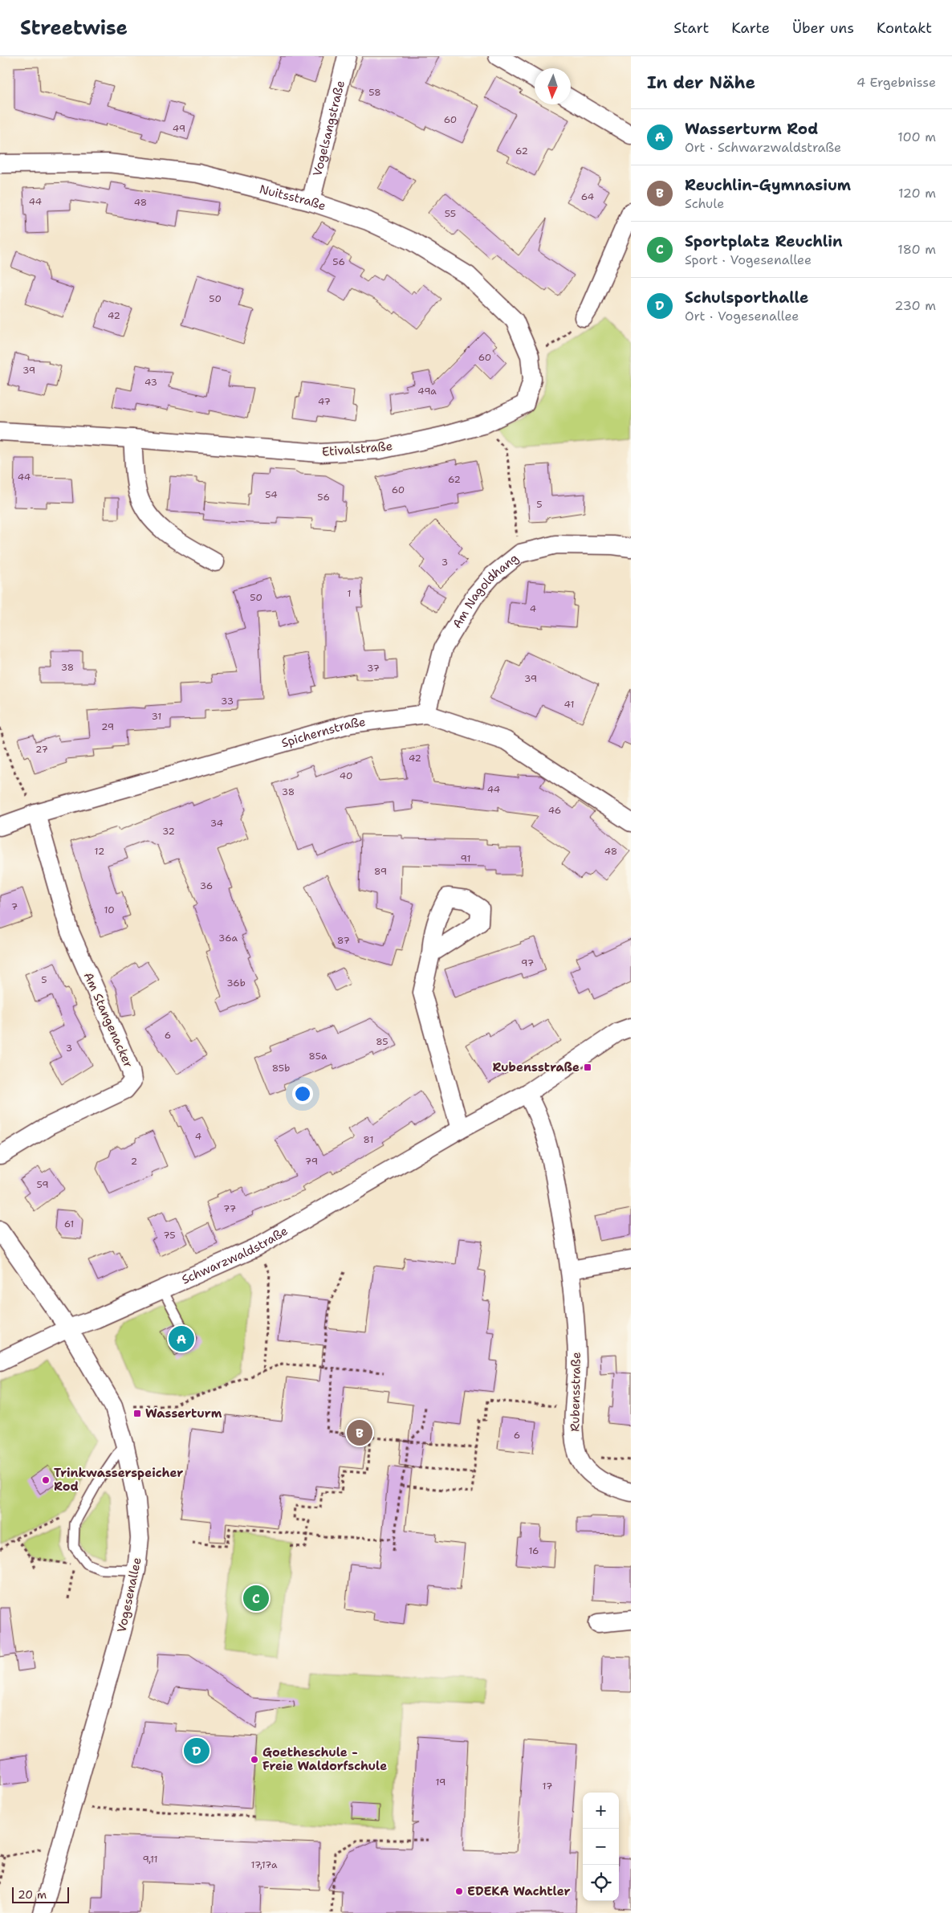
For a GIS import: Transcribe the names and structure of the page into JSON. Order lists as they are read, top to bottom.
{
  "streets": {
    "street": [
      "Vogelsangstraße",
      "Nuitsstraße",
      "Etivalstraße",
      "Am Nagoldhang",
      "Spichernstraße",
      "Am Stangenacker",
      "Schwarzwaldstraße",
      "Rubensstraße",
      "Vogesenallee"
    ]
  },
  "crossings": [
    ["Vogelsangstraße", "Nuitsstraße"],
    ["Nuitsstraße", "Etivalstraße"],
    ["Am Nagoldhang", "Spichernstraße"],
    ["Spichernstraße", "Am Stangenacker"],
    ["Schwarzwaldstraße", "Rubensstraße"],
    ["Schwarzwaldstraße", "Vogesenallee"]
  ],
  "places": {
    "transit": ["Rubensstraße", "Wasserturm"],
    "other": ["Trinkwasserspeicher Rod", "Goetheschule - Freie Waldorfschule", "EDEKA Wachtler"]
  },
  "house_numbers": [
    "58",
    "60",
    "49",
    "62",
    "64",
    "44",
    "48",
    "55",
    "56",
    "50",
    "42",
    "60",
    "39",
    "43",
    "49a",
    "47",
    "44",
    "62",
    "60",
    "54",
    "56",
    "5",
    "3",
    "1",
    "50",
    "4",
    "38",
    "37",
    "39",
    "33",
    "41",
    "31",
    "29",
    "27",
    "42",
    "40",
    "44",
    "38",
    "46",
    "34",
    "32",
    "12",
    "48",
    "91",
    "89",
    "36",
    "7",
    "10",
    "36a",
    "87",
    "97",
    "5",
    "36b",
    "6",
    "85",
    "3",
    "85a",
    "85b",
    "4",
    "81",
    "2",
    "79",
    "59",
    "77",
    "61",
    "75",
    "6",
    "16",
    "19",
    "17",
    "9,11",
    "17,17a"
  ],
  "scale_bar": "20 m",
  "north": "bottom",
  "page": {
    "header": "Streetwise",
    "nav": [
      "Start",
      "Karte",
      "Über uns",
      "Kontakt"
    ],
    "heading": ["In der Nähe", "4 Ergebnisse"],
    "list": [
      {
        "mark": "A",
        "name": "Wasserturm Rod",
        "note": "Ort · Schwarzwaldstraße",
        "value": "100 m"
      },
      {
        "mark": "B",
        "name": "Reuchlin-Gymnasium",
        "note": "Schule",
        "value": "120 m"
      },
      {
        "mark": "C",
        "name": "Sportplatz Reuchlin",
        "note": "Sport · Vogesenallee",
        "value": "180 m"
      },
      {
        "mark": "D",
        "name": "Schulsporthalle",
        "note": "Ort · Vogesenallee",
        "value": "230 m"
      }
    ],
    "pins": [
      "A",
      "B",
      "C",
      "D"
    ],
    "map_buttons": ["+", "−"],
    "scale": "20 m"
  }
}
